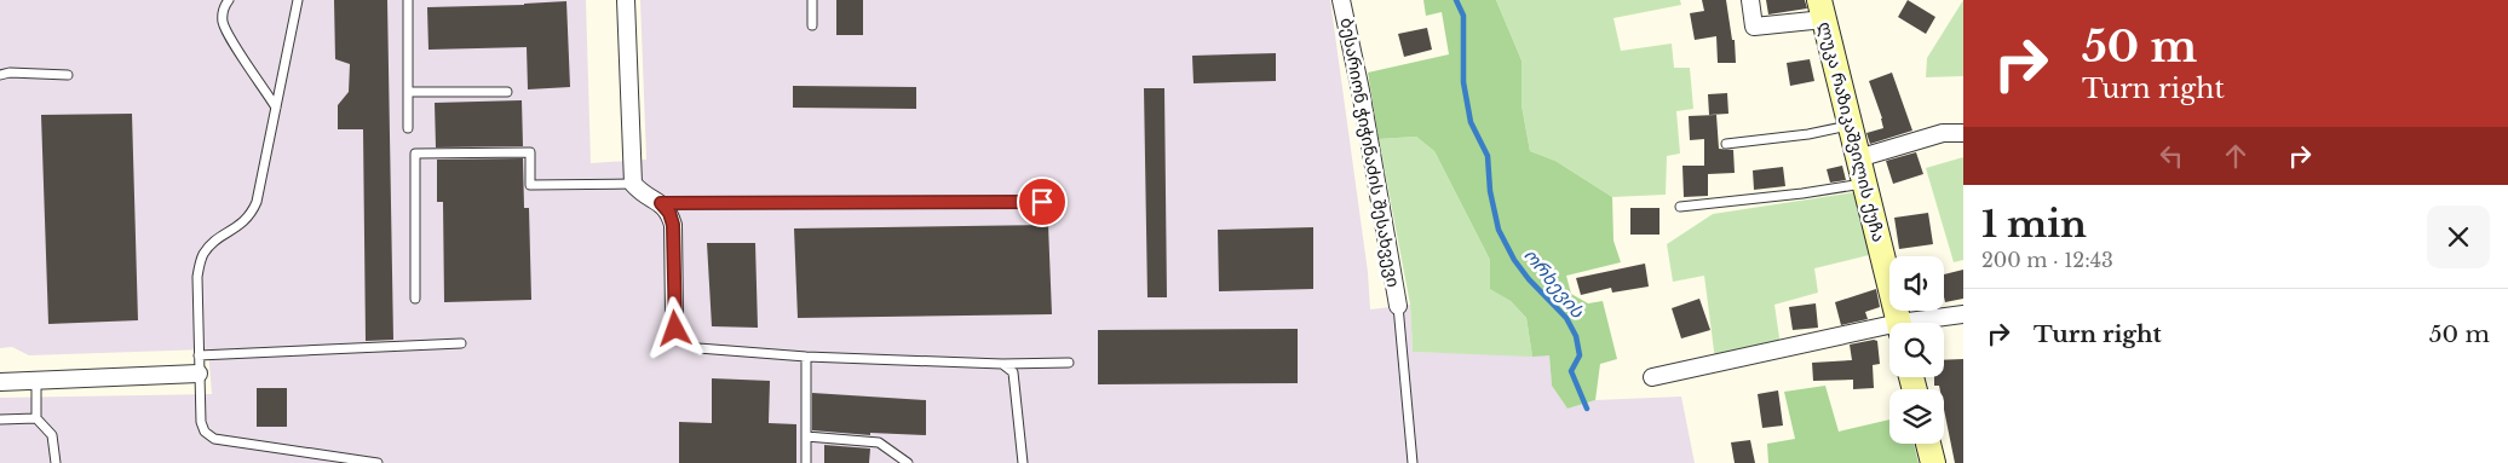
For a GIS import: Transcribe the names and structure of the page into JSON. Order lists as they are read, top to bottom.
{
  "streets": {
    "street": ["ლუკა რაზიკაშვილის ქუჩა", "ბესარიონ ჭიჭინაძის შესახვევი"]
  },
  "water": ["ორხევის"],
  "page": {
    "turn": ["50 m", "Turn right"],
    "heading": ["1 min", "200 m · 12:43"],
    "list": [
      {
        "name": "Turn right",
        "value": "50 m"
      }
    ]
  }
}
